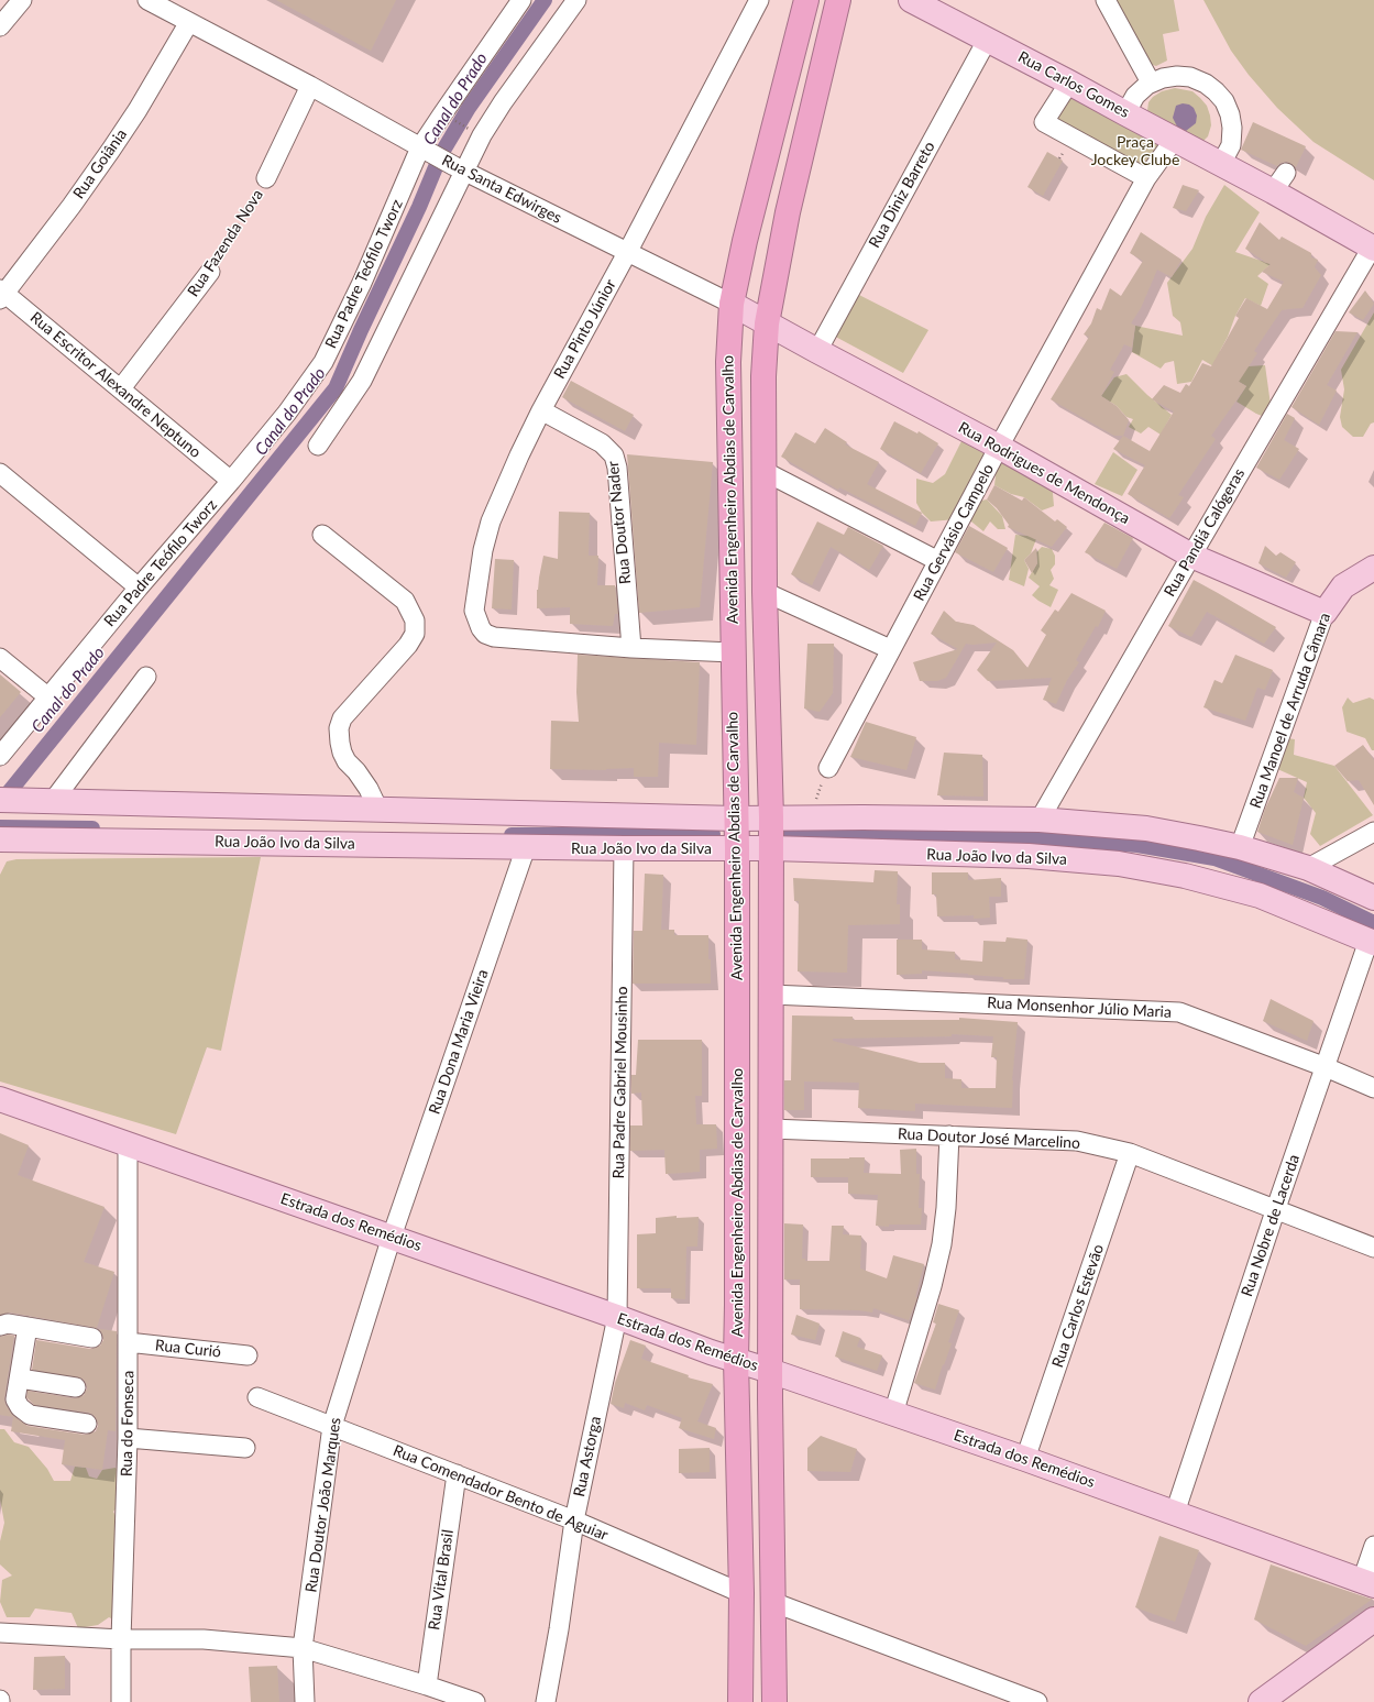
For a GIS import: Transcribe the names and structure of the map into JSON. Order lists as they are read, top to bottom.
{
  "streets": {
    "highway": ["Avenida Engenheiro Abdias de Carvalho"],
    "main road": [
      "Rua Carlos Gomes",
      "Rua Santa Edwirges",
      "Rua Rodrigues de Mendonça",
      "Rua Manoel de Arruda Câmara",
      "Rua João Ivo da Silva",
      "Estrada dos Remédios"
    ],
    "street": [
      "Rua Goiânia",
      "Rua Diniz Barreto",
      "Rua Fazenda Nova",
      "Rua Padre Teófilo Tworz",
      "Rua Pinto Júnior",
      "Rua Escritor Alexandre Neptuno",
      "Rua Doutor Nader",
      "Rua Gervásio Campelo",
      "Rua Pandiá Calógeras",
      "Rua Monsenhor Júlio Maria",
      "Rua Dona Maria Vieira",
      "Rua Padre Gabriel Mousinho",
      "Rua Doutor José Marcelino",
      "Rua Nobre de Lacerda",
      "Rua Carlos Estevão",
      "Rua Curió",
      "Rua do Fonseca",
      "Rua Astorga",
      "Rua Comendador Bento de Aguiar",
      "Rua Doutor João Marques",
      "Rua Vital Brasil"
    ]
  },
  "crossings": [
    ["Rua Carlos Gomes", "Rua Diniz Barreto"],
    ["Rua Carlos Gomes", "Rua Gervásio Campelo"],
    ["Rua Carlos Gomes", "Rua Pandiá Calógeras"],
    ["Rua Goiânia", "Rua Santa Edwirges"],
    ["Rua Goiânia", "Rua Escritor Alexandre Neptuno"],
    ["Rua Santa Edwirges", "Rua Fazenda Nova"],
    ["Rua Santa Edwirges", "Rua Padre Teófilo Tworz"],
    ["Rua Santa Edwirges", "Rua Pinto Júnior"],
    ["Rua Santa Edwirges", "Rua Rodrigues de Mendonça"],
    ["Rua Santa Edwirges", "Avenida Engenheiro Abdias de Carvalho"],
    ["Rua Diniz Barreto", "Rua Rodrigues de Mendonça"],
    ["Rua Fazenda Nova", "Rua Escritor Alexandre Neptuno"],
    ["Rua Padre Teófilo Tworz", "Rua Escritor Alexandre Neptuno"],
    ["Rua Pinto Júnior", "Rua Doutor Nader"],
    ["Rua Rodrigues de Mendonça", "Rua Gervásio Campelo"],
    ["Rua Rodrigues de Mendonça", "Rua Pandiá Calógeras"],
    ["Rua Rodrigues de Mendonça", "Rua Manoel de Arruda Câmara"],
    ["Avenida Engenheiro Abdias de Carvalho", "Rua João Ivo da Silva"],
    ["Avenida Engenheiro Abdias de Carvalho", "Estrada dos Remédios"],
    ["Avenida Engenheiro Abdias de Carvalho", "Rua Comendador Bento de Aguiar"],
    ["Rua Pandiá Calógeras", "Rua João Ivo da Silva"],
    ["Rua Manoel de Arruda Câmara", "Rua João Ivo da Silva"],
    ["Rua João Ivo da Silva", "Rua Dona Maria Vieira"],
    ["Rua João Ivo da Silva", "Rua Padre Gabriel Mousinho"],
    ["Rua João Ivo da Silva", "Rua Nobre de Lacerda"],
    ["Rua Monsenhor Júlio Maria", "Rua Nobre de Lacerda"],
    ["Rua Dona Maria Vieira", "Estrada dos Remédios"],
    ["Rua Dona Maria Vieira", "Rua Doutor João Marques"],
    ["Rua Padre Gabriel Mousinho", "Estrada dos Remédios"],
    ["Rua Padre Gabriel Mousinho", "Rua Astorga"],
    ["Rua Doutor José Marcelino", "Rua Nobre de Lacerda"],
    ["Rua Doutor José Marcelino", "Rua Carlos Estevão"],
    ["Estrada dos Remédios", "Rua Nobre de Lacerda"],
    ["Estrada dos Remédios", "Rua Carlos Estevão"],
    ["Estrada dos Remédios", "Rua do Fonseca"],
    ["Estrada dos Remédios", "Rua Astorga"],
    ["Estrada dos Remédios", "Rua Doutor João Marques"],
    ["Rua Curió", "Rua do Fonseca"],
    ["Rua Astorga", "Rua Comendador Bento de Aguiar"],
    ["Rua Comendador Bento de Aguiar", "Rua Doutor João Marques"],
    ["Rua Comendador Bento de Aguiar", "Rua Vital Brasil"]
  ],
  "water": ["Canal do Prado"],
  "parks": ["Praça Jockey Clube"]
}
